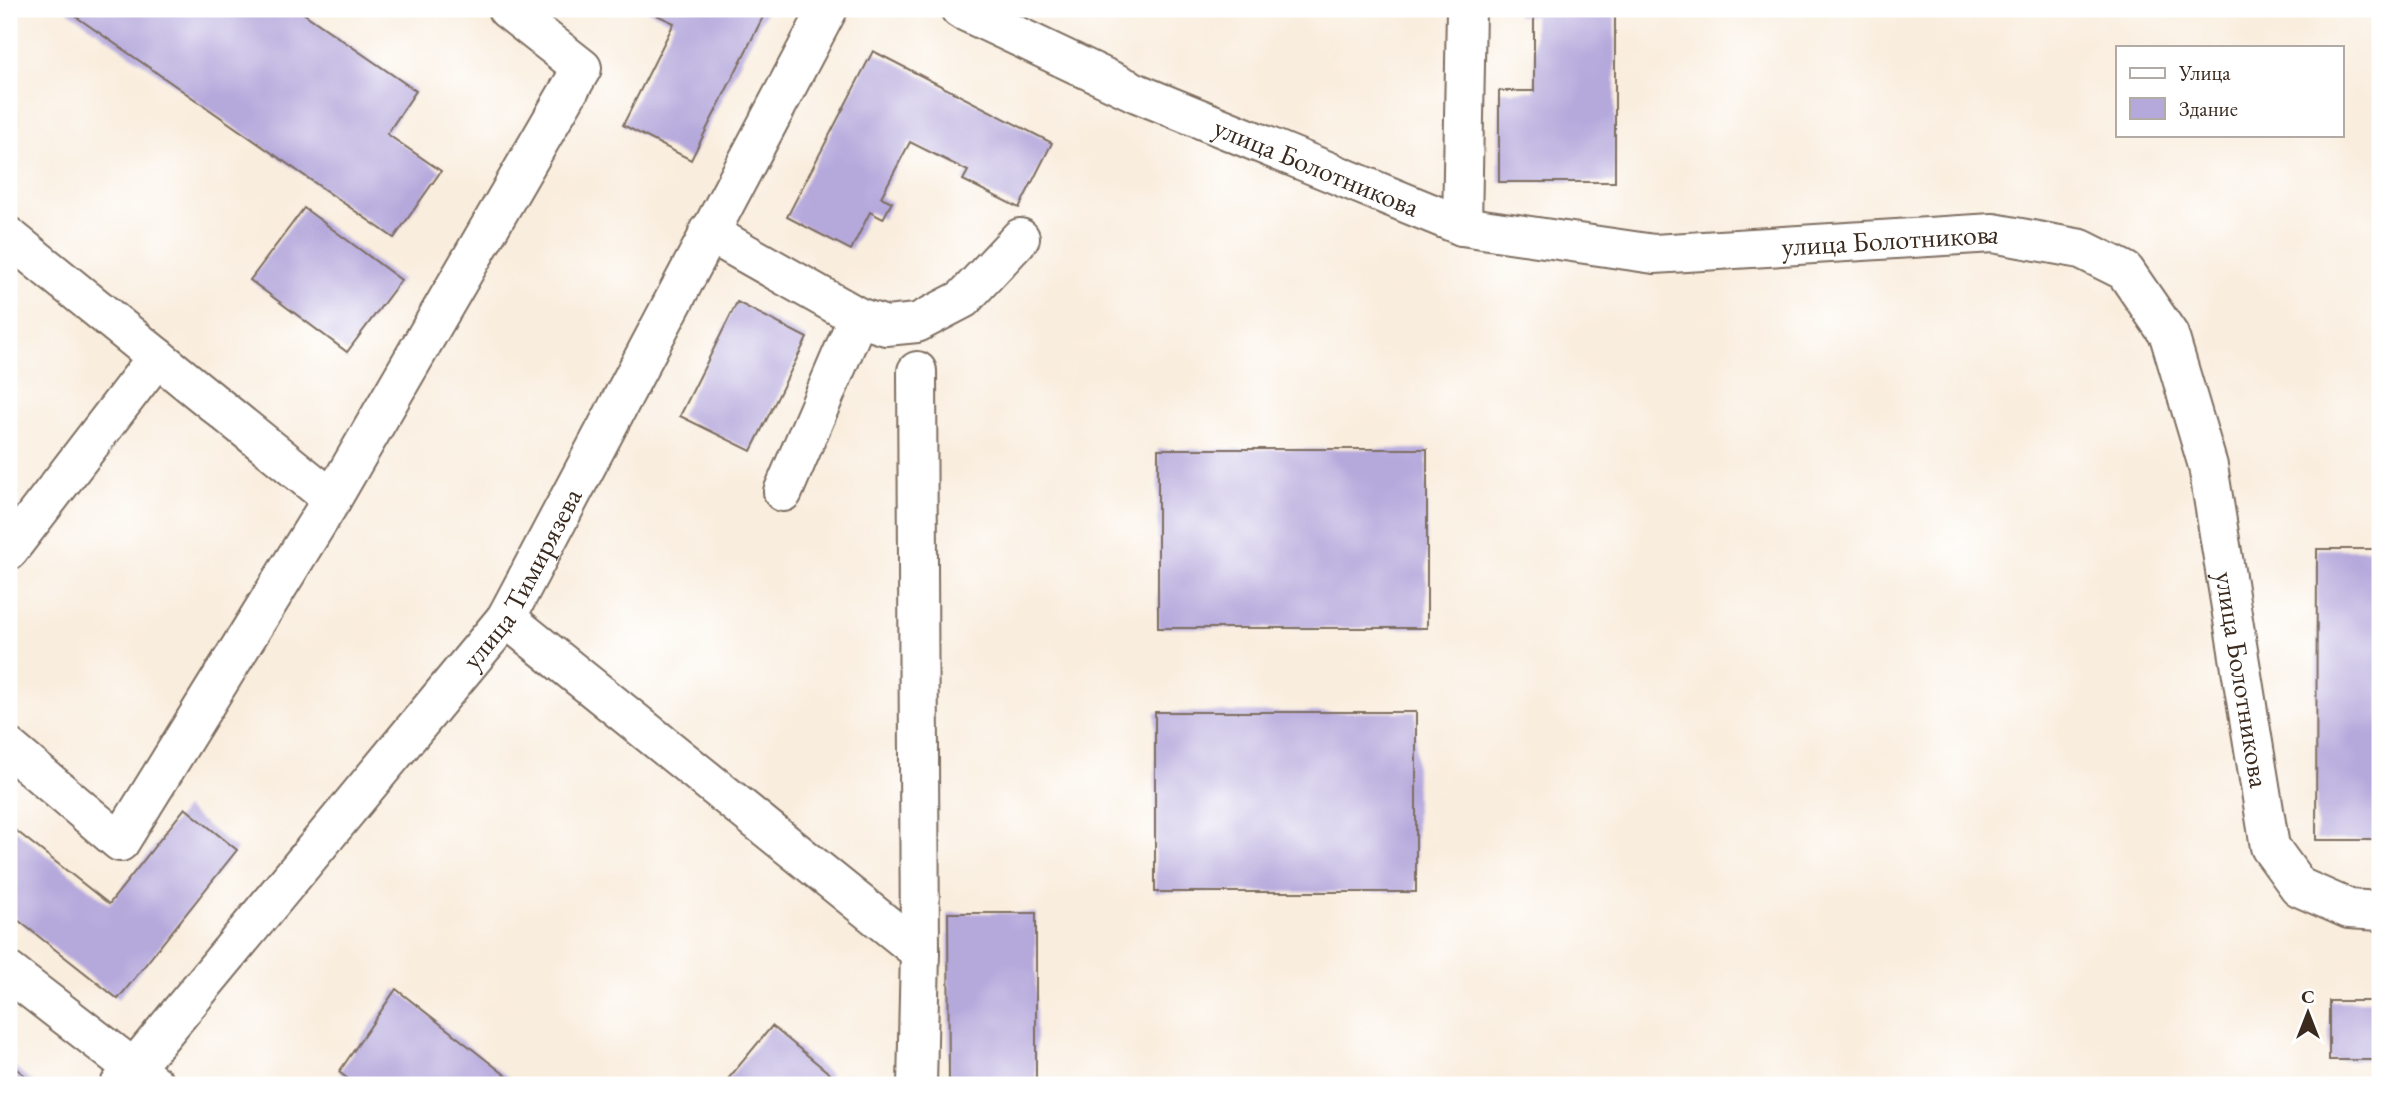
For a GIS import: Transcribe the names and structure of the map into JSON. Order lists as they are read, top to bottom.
{
  "streets": {
    "street": ["улица Болотникова", "улица Тимирязева"]
  },
  "legend": ["Улица", "Здание"],
  "north": "top"
}
